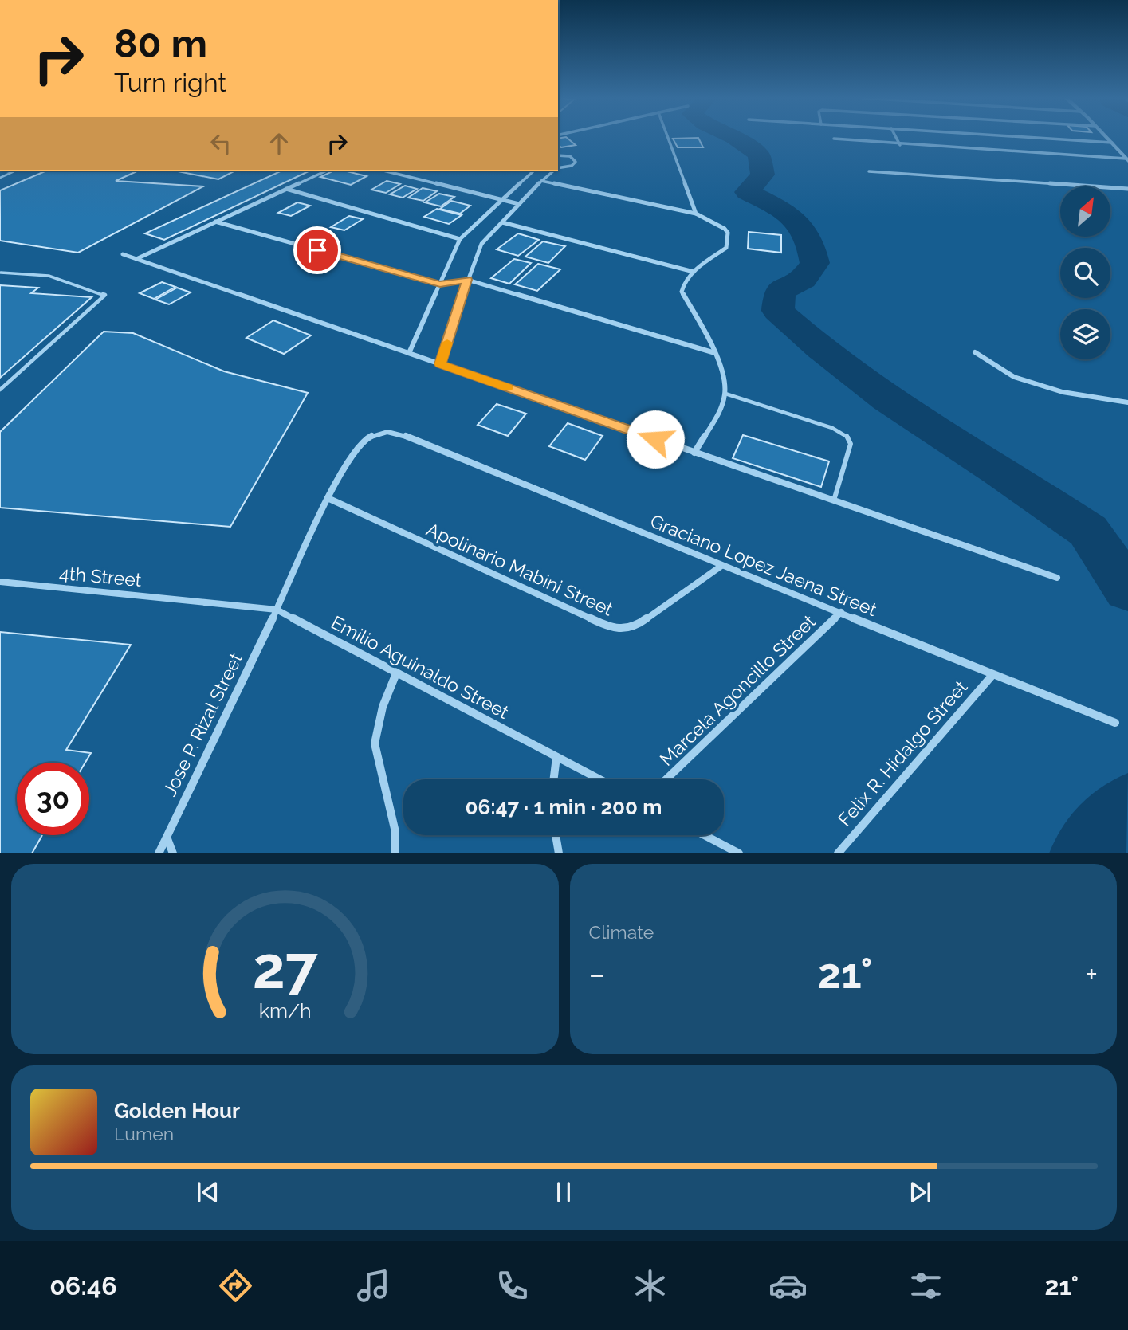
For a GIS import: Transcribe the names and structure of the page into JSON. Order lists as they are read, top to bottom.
{
  "streets": {
    "street": [
      "Graciano Lopez Jaena Street",
      "Apolinario Mabini Street",
      "4th Street",
      "Emilio Aguinaldo Street",
      "Marcela Agoncillo Street",
      "Jose P. Rizal Street",
      "Felix R. Hidalgo Street"
    ]
  },
  "crossings": [
    ["Graciano Lopez Jaena Street", "Apolinario Mabini Street"],
    ["Graciano Lopez Jaena Street", "Marcela Agoncillo Street"],
    ["Graciano Lopez Jaena Street", "Jose P. Rizal Street"],
    ["Graciano Lopez Jaena Street", "Felix R. Hidalgo Street"],
    ["Apolinario Mabini Street", "Jose P. Rizal Street"],
    ["4th Street", "Emilio Aguinaldo Street"],
    ["Emilio Aguinaldo Street", "Jose P. Rizal Street"]
  ],
  "north": "top right",
  "page": {
    "turn": ["80 m", "Turn right"],
    "limit": "30",
    "trip": "06:47 · 1 min · 200 m",
    "tile": "Climate",
    "heat": ["−", "21°", "+"],
    "song": ["Golden Hour", "Lumen"],
    "tabs": ["06:46", "21°"],
    "gauge": ["27", "km/h"]
  }
}
